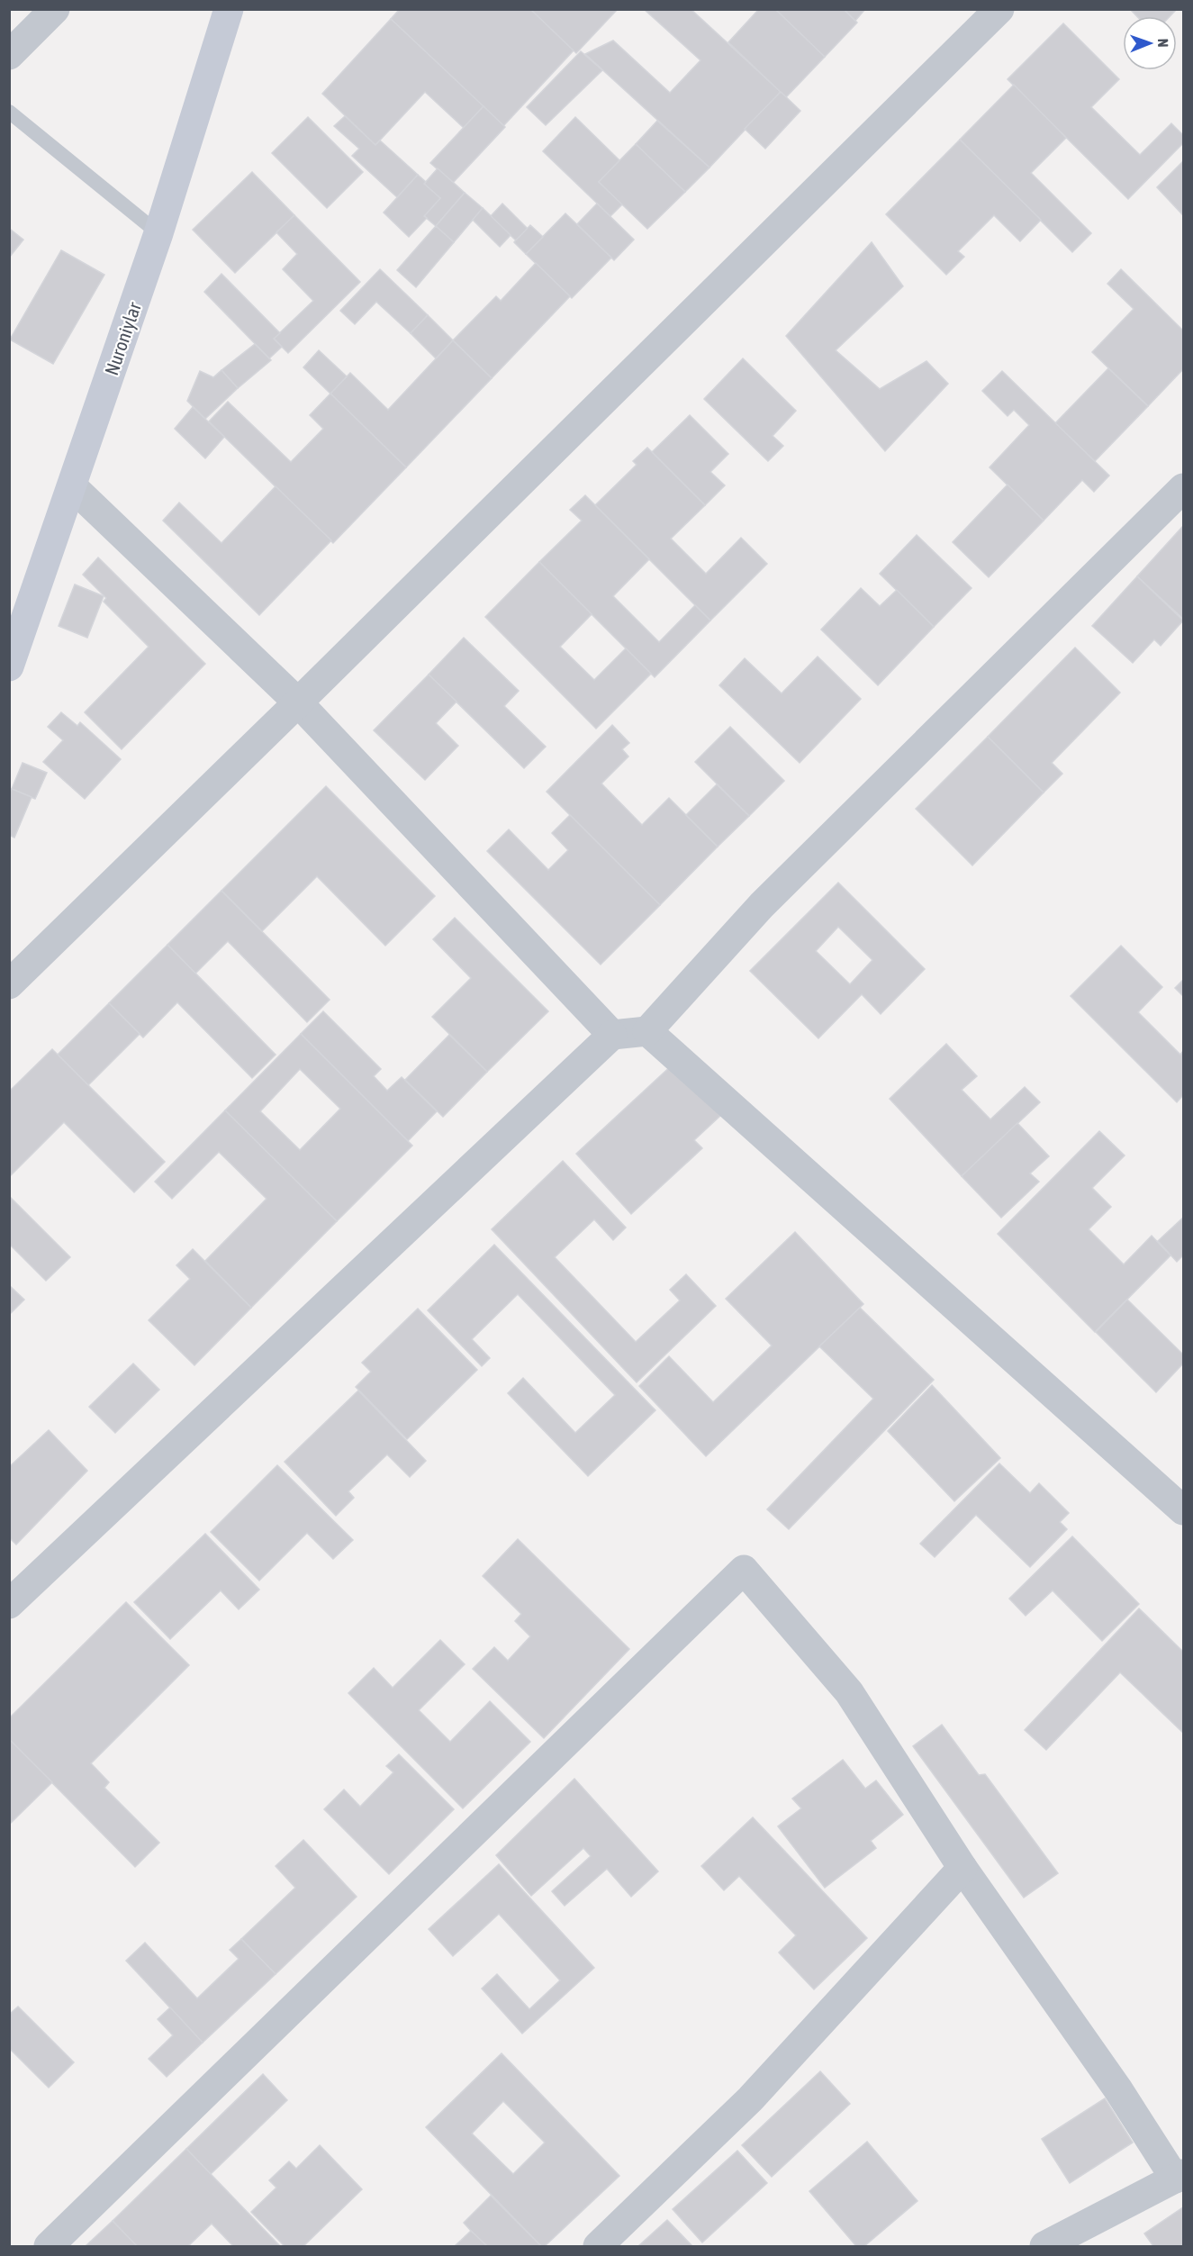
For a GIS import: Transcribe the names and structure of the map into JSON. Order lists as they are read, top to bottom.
{
  "streets": {
    "main road": ["Nuroniylar"]
  },
  "north": "right"
}
